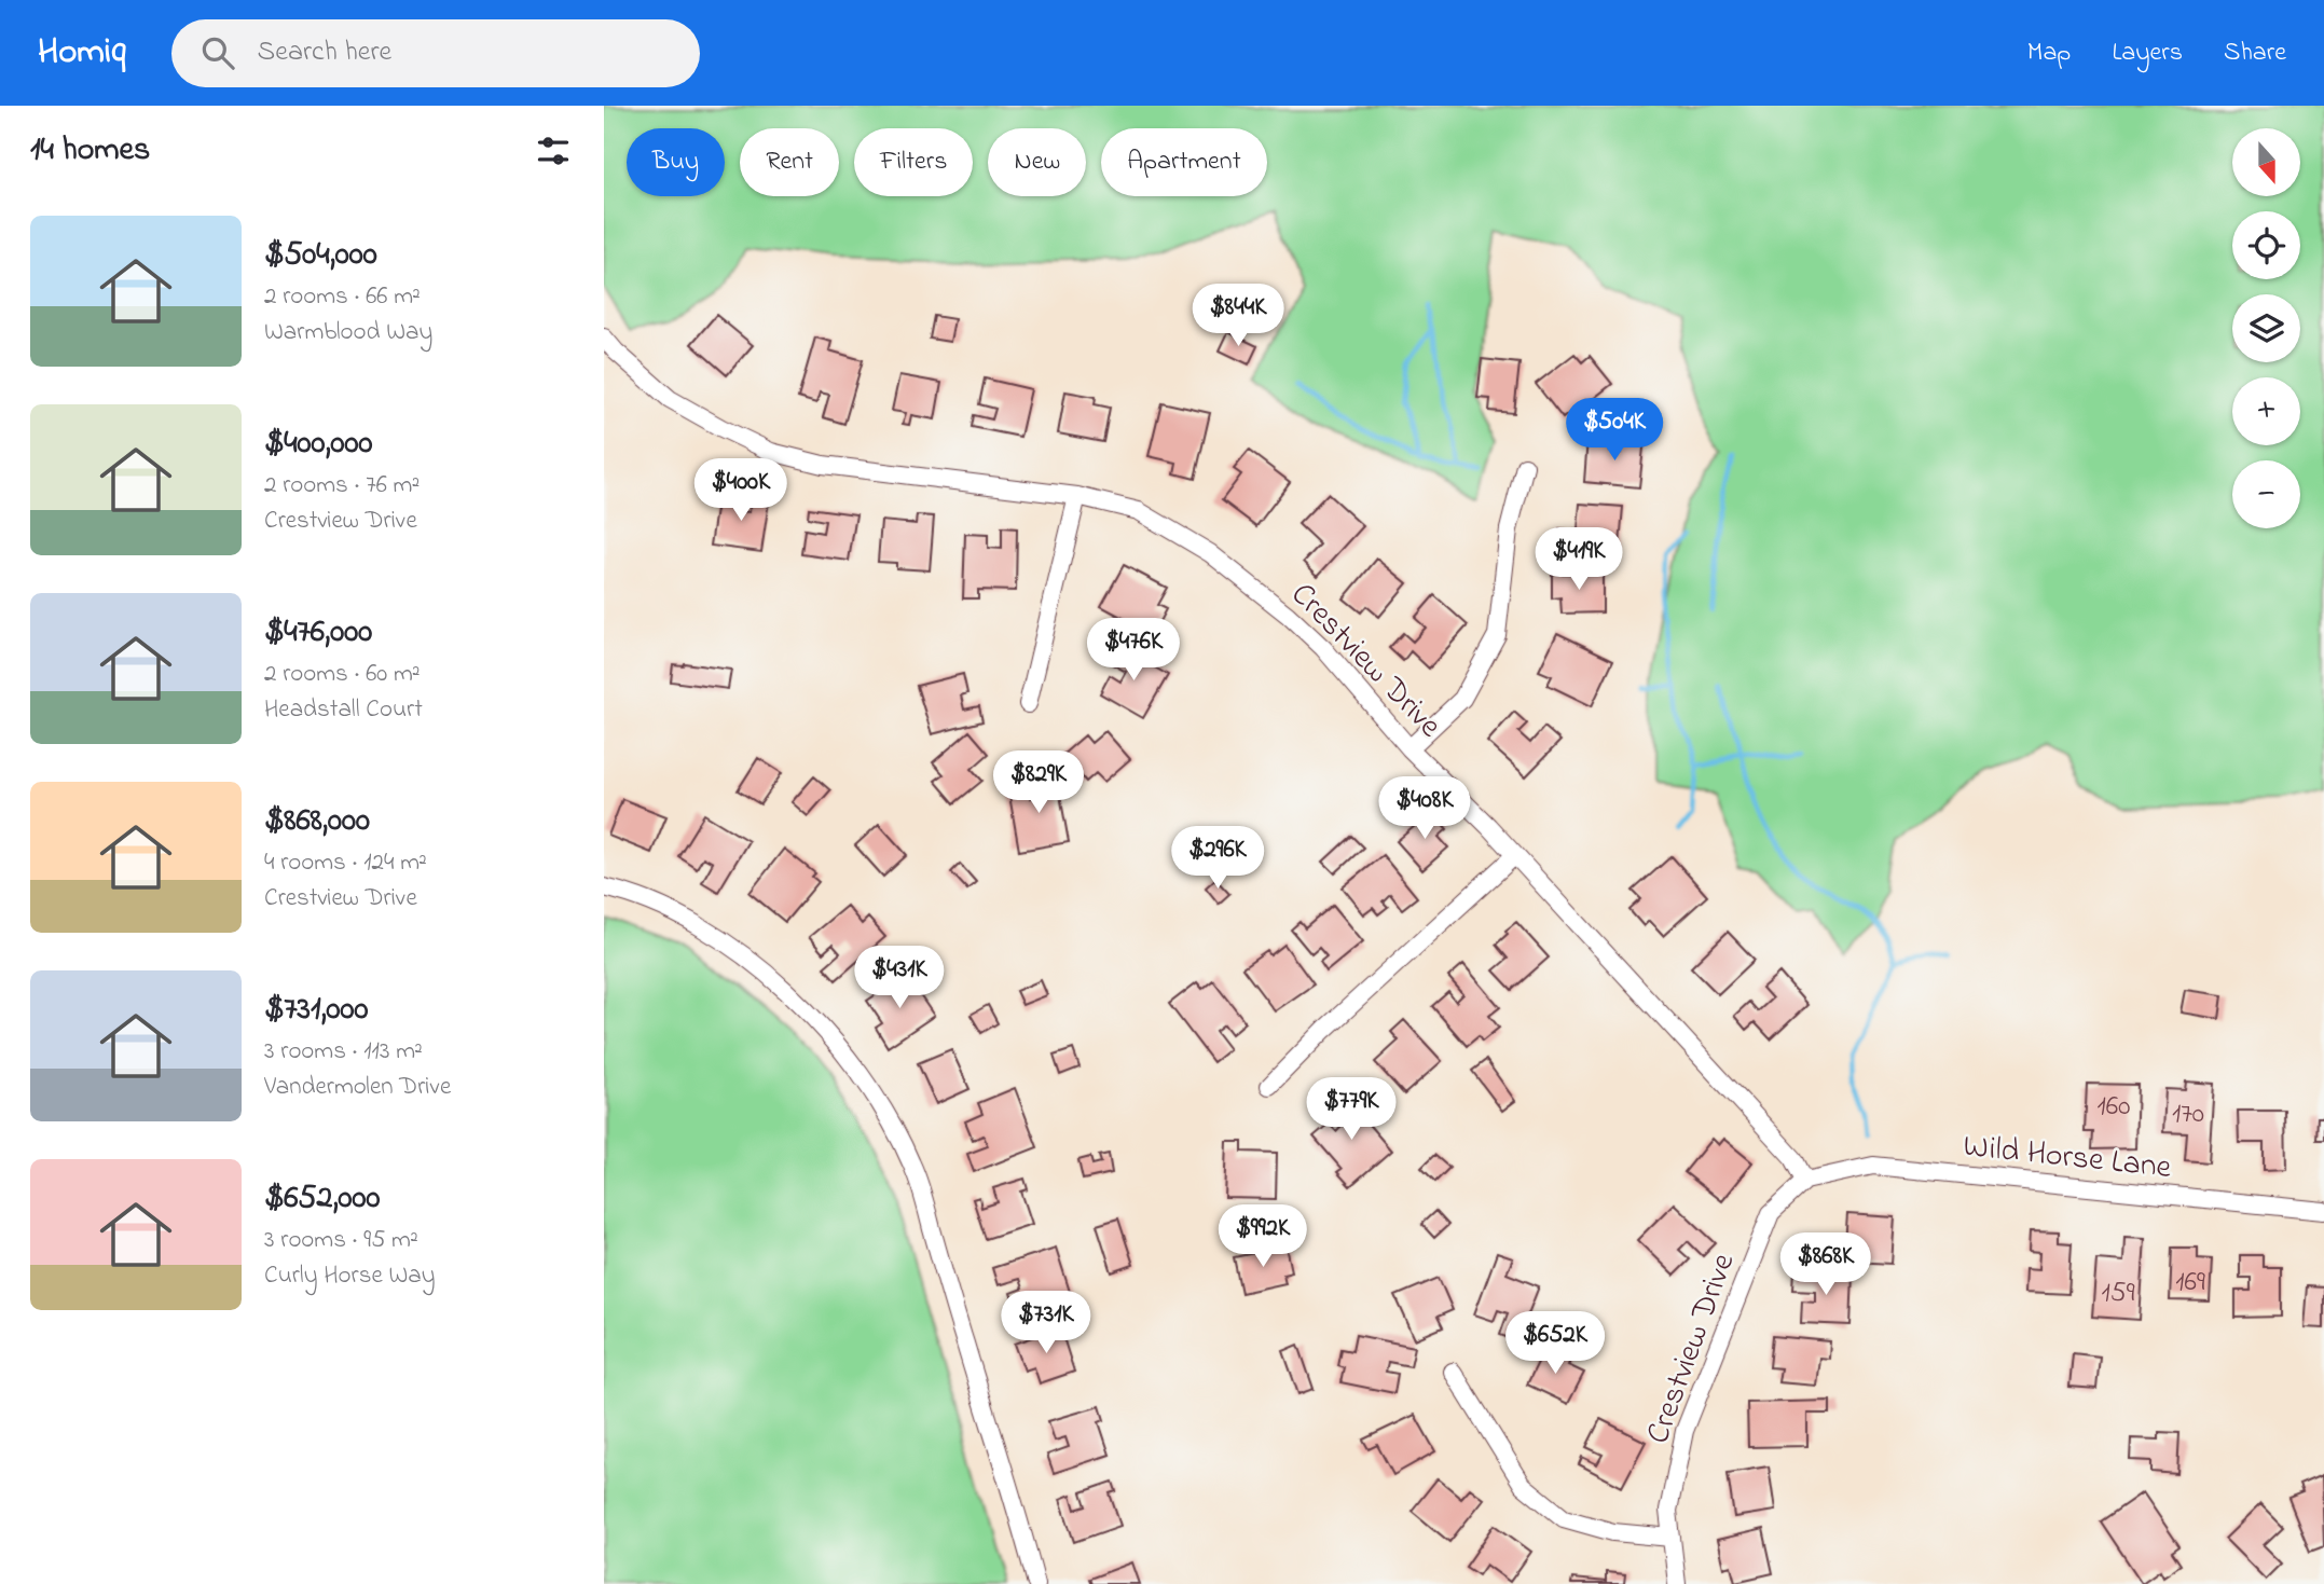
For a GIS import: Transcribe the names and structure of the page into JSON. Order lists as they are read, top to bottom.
{
  "streets": {
    "street": ["Crestview Drive", "Wild Horse Lane"]
  },
  "crossings": [
    ["Crestview Drive", "Wild Horse Lane"]
  ],
  "house_numbers": [
    "160",
    "170",
    "169",
    "159"
  ],
  "north": "bottom",
  "page": {
    "header": "Homiq",
    "search": "Search here",
    "nav": ["Map", "Layers", "Share"],
    "heading": "14 homes",
    "map_buttons": ["+", "−"],
    "chip": [
      "Buy",
      "Rent",
      "Filters",
      "New",
      "Apartment"
    ],
    "list": [
      {
        "name": "$504,000",
        "note": "2 rooms · 66 m² · Warmblood Way"
      },
      {
        "name": "$400,000",
        "note": "2 rooms · 76 m² · Crestview Drive"
      },
      {
        "name": "$476,000",
        "note": "2 rooms · 60 m² · Headstall Court"
      },
      {
        "name": "$868,000",
        "note": "4 rooms · 124 m² · Crestview Drive"
      },
      {
        "name": "$731,000",
        "note": "3 rooms · 113 m² · Vandermolen Drive"
      },
      {
        "name": "$652,000",
        "note": "3 rooms · 95 m² · Curly Horse Way"
      }
    ],
    "price": [
      "$844K",
      "$504K",
      "$400K",
      "$419K",
      "$476K",
      "$829K",
      "$408K",
      "$296K",
      "$431K",
      "$779K",
      "$992K",
      "$868K",
      "$731K",
      "$652K"
    ]
  }
}
